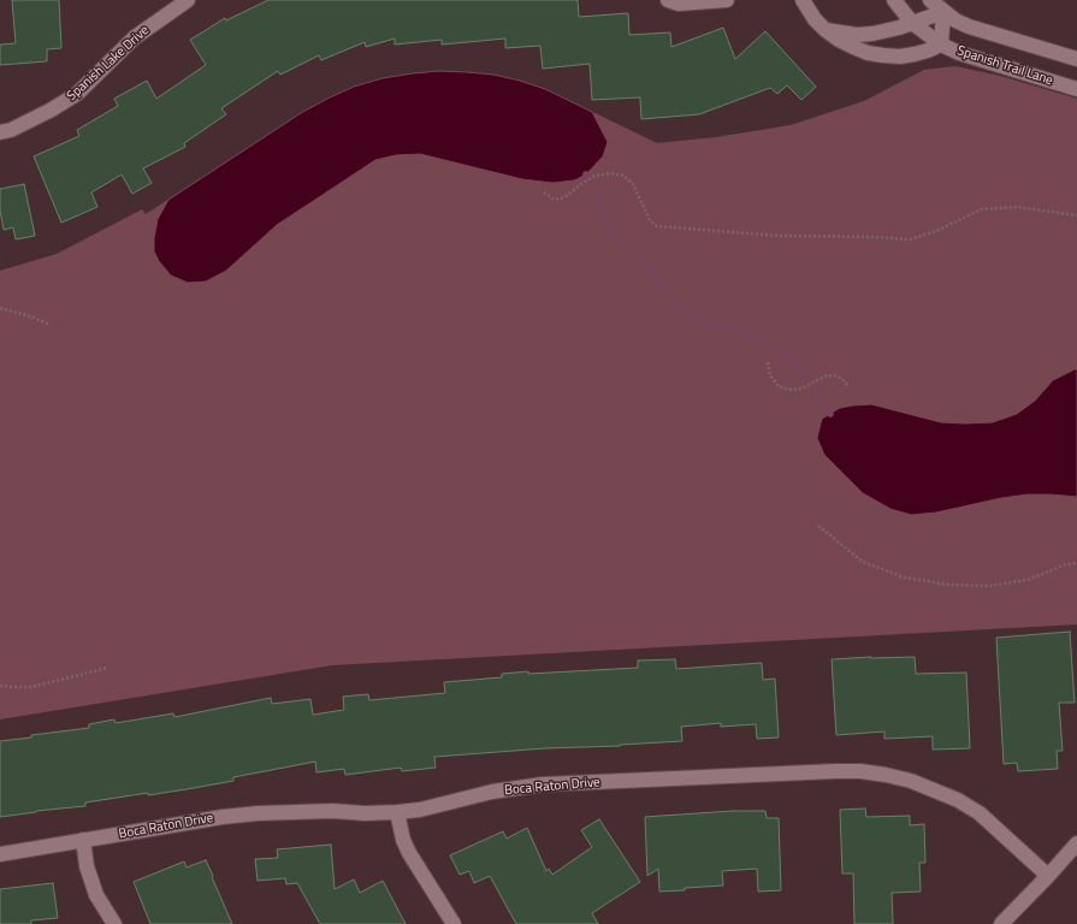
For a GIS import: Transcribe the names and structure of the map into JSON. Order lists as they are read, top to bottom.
{
  "streets": {
    "street": ["Spanish Lake Drive", "Spanish Trail Lane", "Boca Raton Drive"]
  }
}
